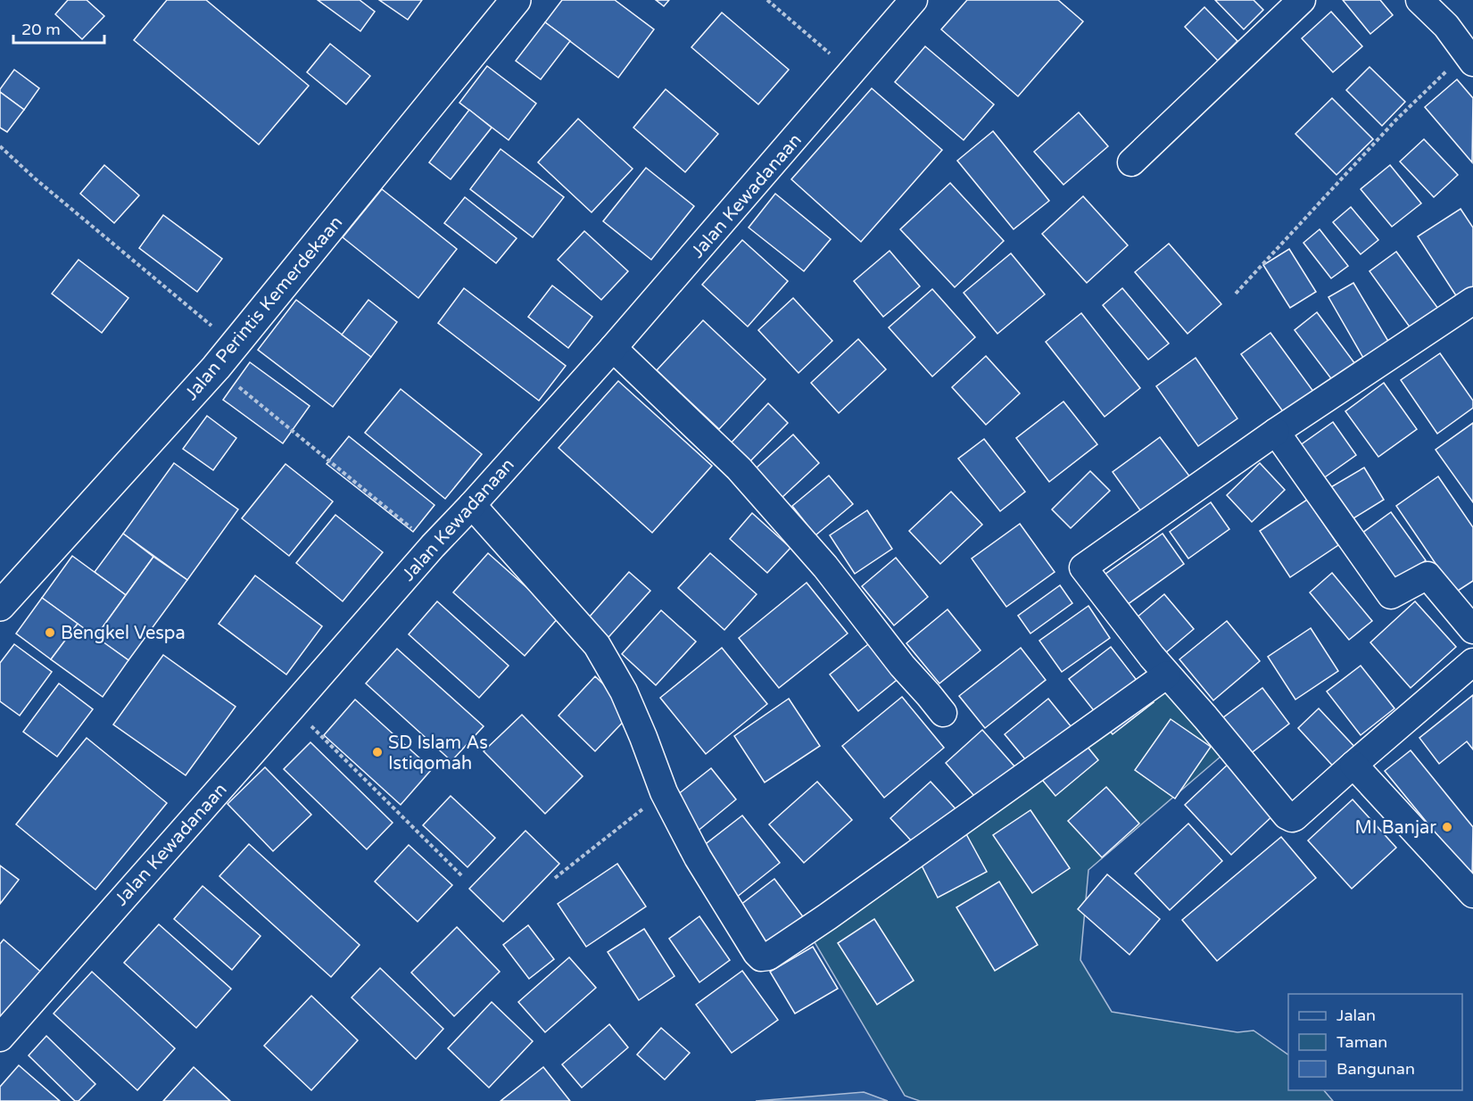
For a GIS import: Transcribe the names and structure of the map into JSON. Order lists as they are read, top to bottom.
{
  "streets": {
    "main road": ["Jalan Perintis Kemerdekaan"],
    "street": ["Jalan Kewadanaan"]
  },
  "places": ["Bengkel Vespa", "SD Islam As Istiqomah", "MI Banjar"],
  "legend": ["Jalan", "Taman", "Bangunan"],
  "scale_bar": "20 m"
}
